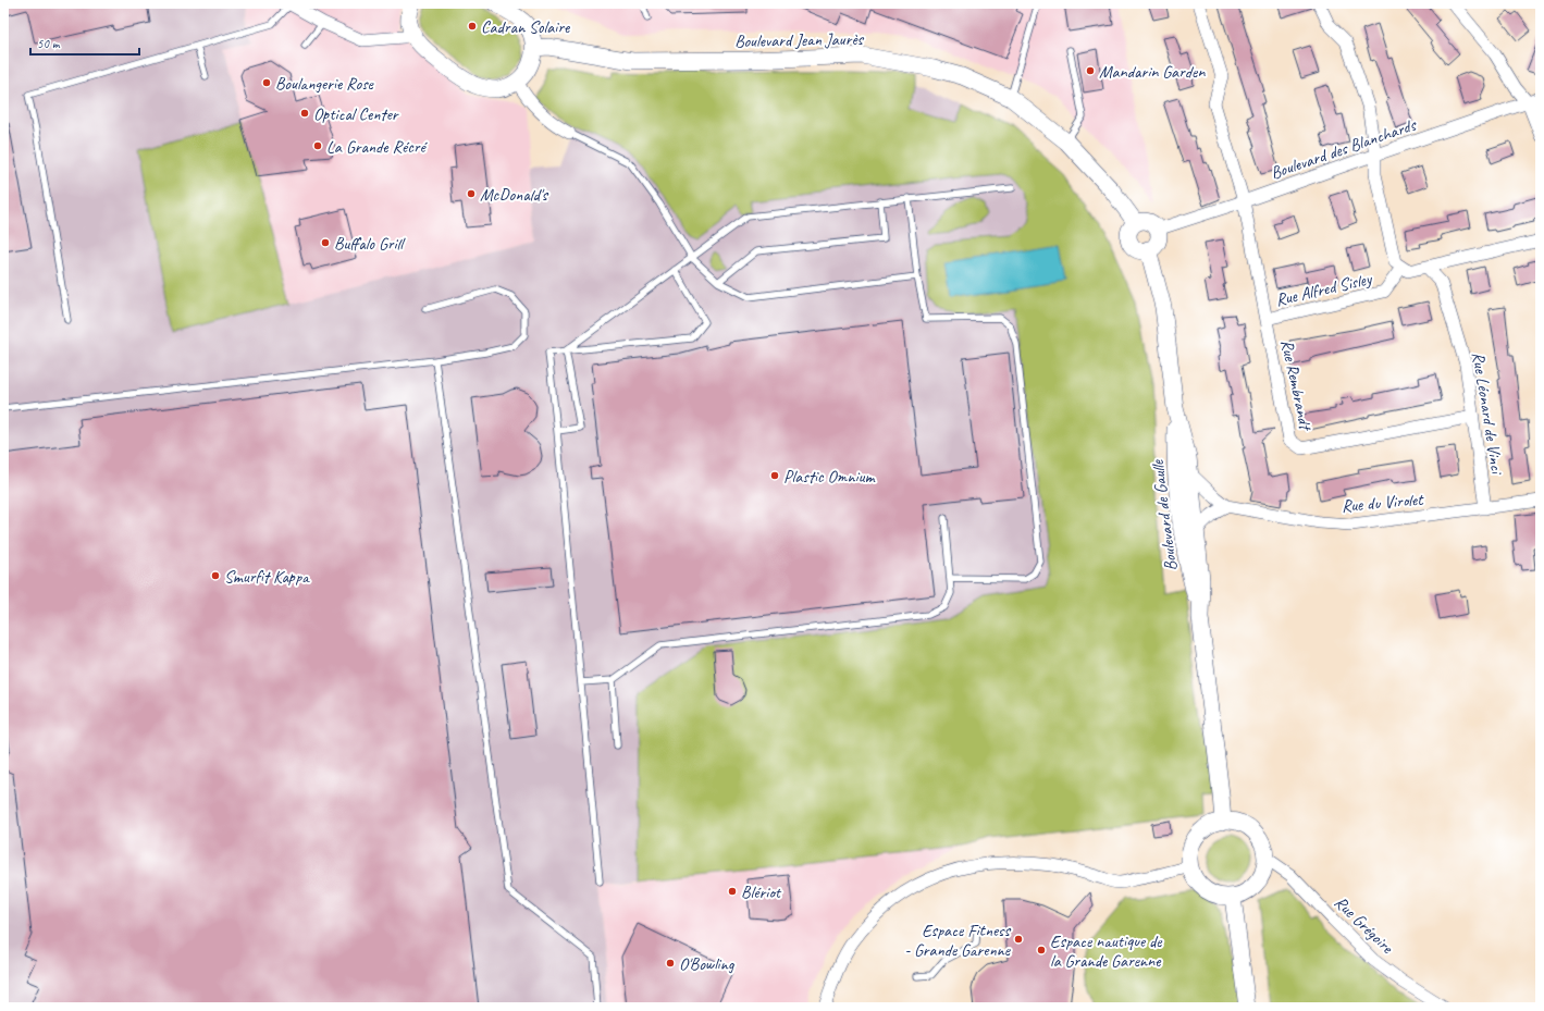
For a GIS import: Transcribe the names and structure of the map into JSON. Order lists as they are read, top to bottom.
{
  "streets": {
    "main road": ["Boulevard Jean Jaurès", "Boulevard de Gaulle"],
    "street": [
      "Boulevard des Blanchards",
      "Rue Alfred Sisley",
      "Rue Rembrandt",
      "Rue Léonard de Vinci",
      "Rue du Virolet",
      "Rue Grégoire"
    ]
  },
  "crossings": [
    ["Boulevard Jean Jaurès", "Boulevard des Blanchards"],
    ["Boulevard Jean Jaurès", "Boulevard de Gaulle"],
    ["Boulevard des Blanchards", "Rue Rembrandt"],
    ["Boulevard des Blanchards", "Boulevard de Gaulle"],
    ["Rue Alfred Sisley", "Rue Rembrandt"],
    ["Rue Rembrandt", "Rue Léonard de Vinci"],
    ["Rue Léonard de Vinci", "Rue du Virolet"],
    ["Rue du Virolet", "Boulevard de Gaulle"],
    ["Boulevard de Gaulle", "Rue Grégoire"]
  ],
  "places": [
    "Cadran Solaire",
    "Mandarin Garden",
    "Boulangerie Rose",
    "Optical Center",
    "La Grande Récré",
    "McDonald's",
    "Buffalo Grill",
    "Plastic Omnium",
    "Smurfit Kappa",
    "Blériot",
    "Espace Fitness - Grande Garenne",
    "Espace nautique de la Grande Garenne",
    "O'Bowling"
  ],
  "scale_bar": "50 m"
}
